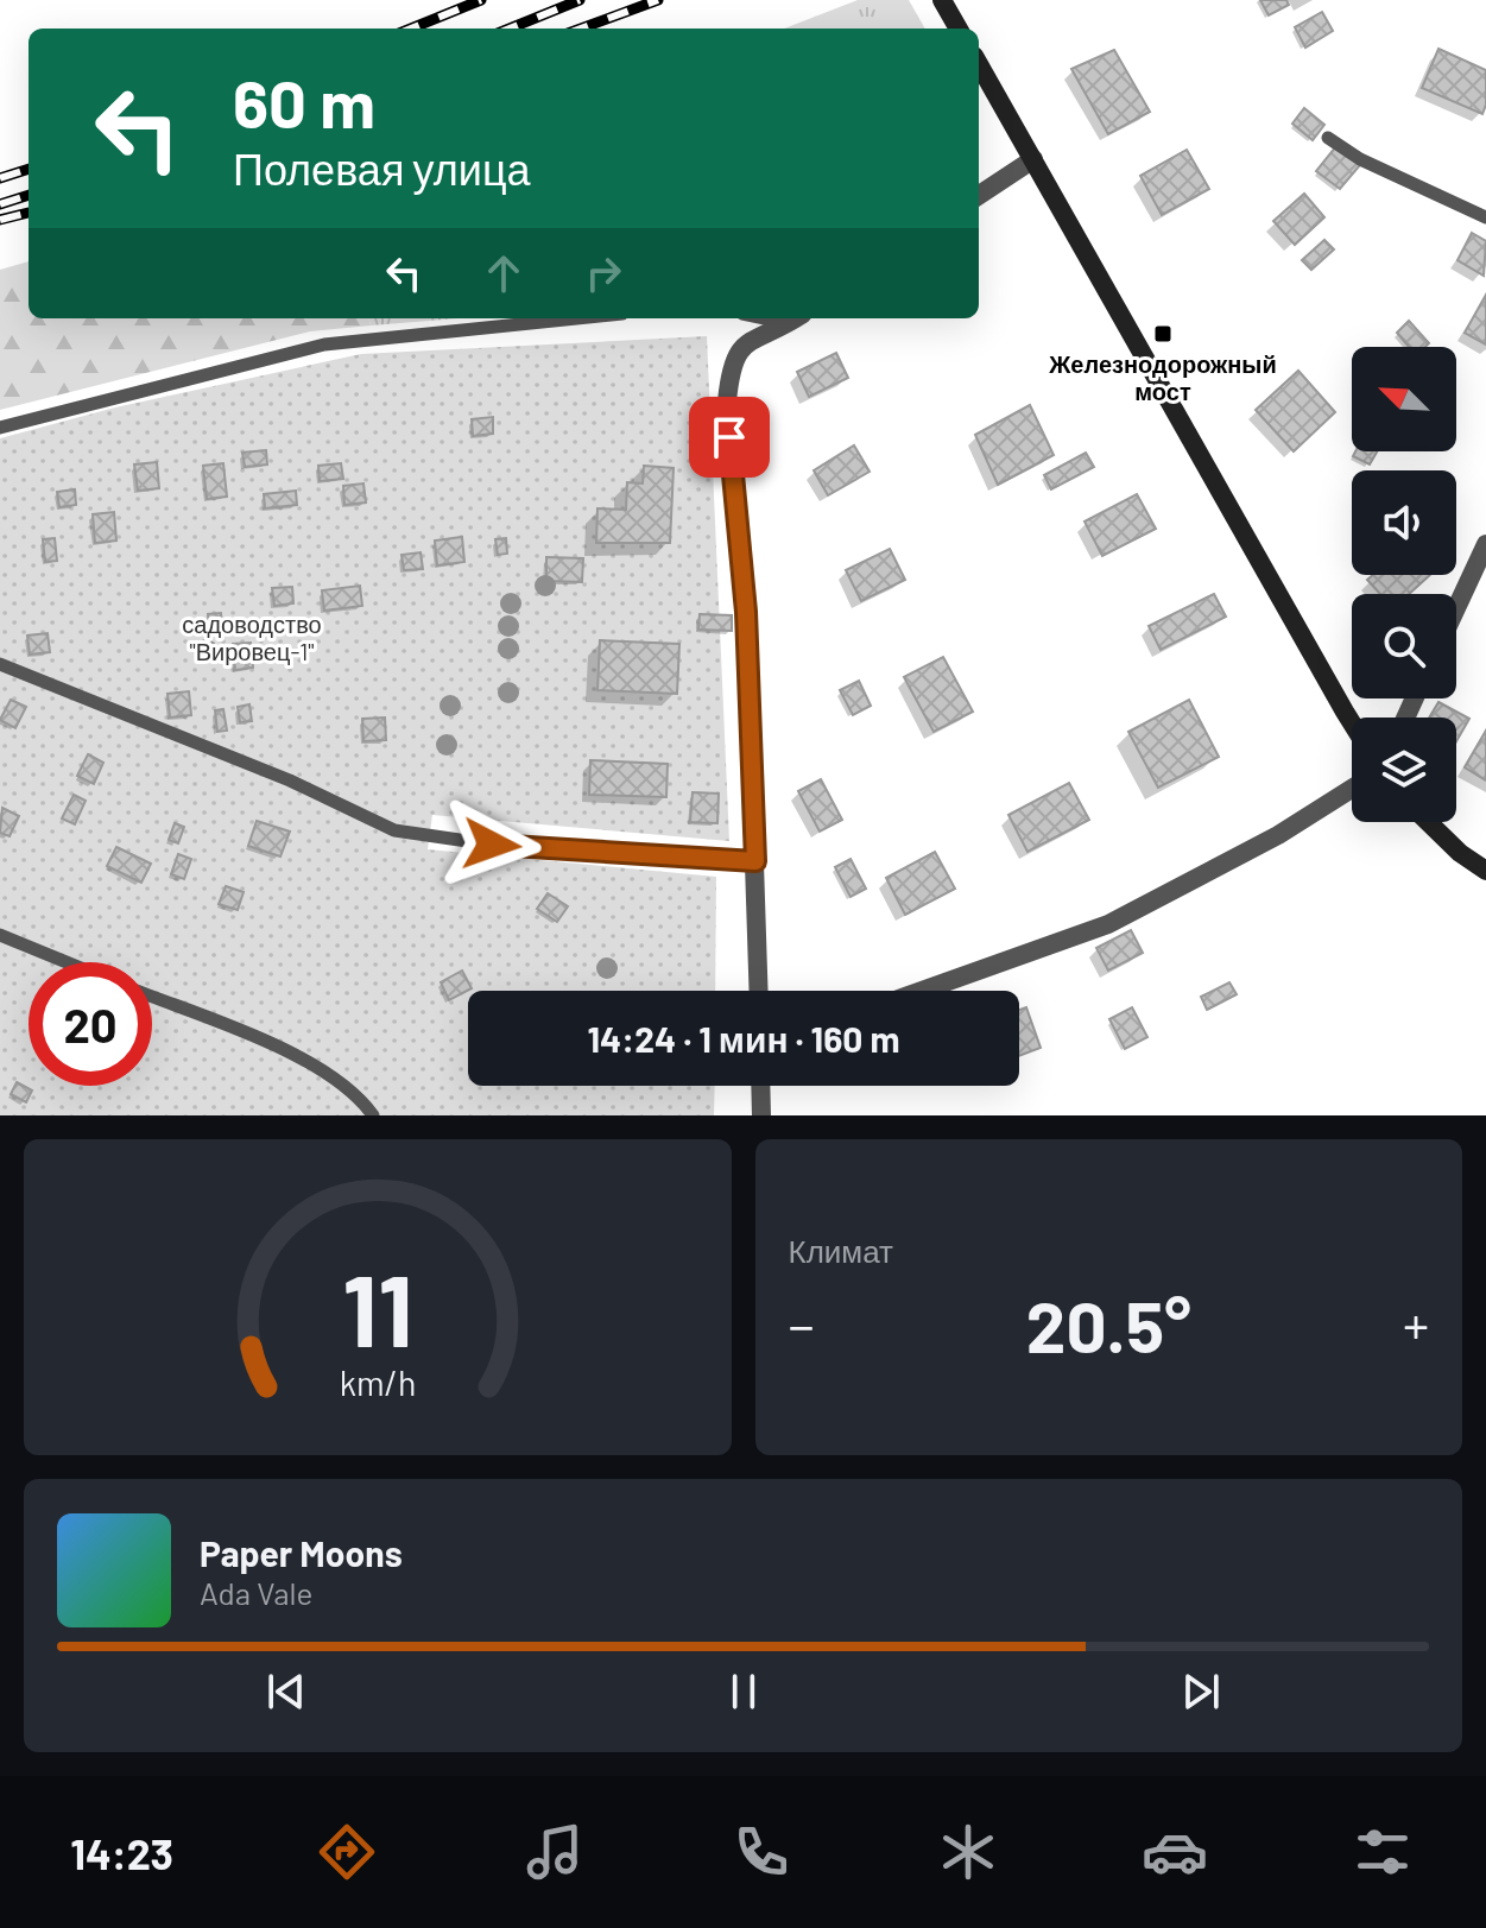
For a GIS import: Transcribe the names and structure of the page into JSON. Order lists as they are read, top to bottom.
{
  "parks": ["садоводство \"Вировец-1\""],
  "places": {
    "transit": ["Железнодорожный мост"]
  },
  "north": "top left",
  "page": {
    "turn": ["60 m", "Полевая улица"],
    "limit": "20",
    "trip": "14:24 · 1 мин · 160 m",
    "tile": "Климат",
    "heat": ["−", "20.5°", "+"],
    "song": ["Paper Moons", "Ada Vale"],
    "tabs": "14:23",
    "gauge": ["11", "km/h"]
  }
}
